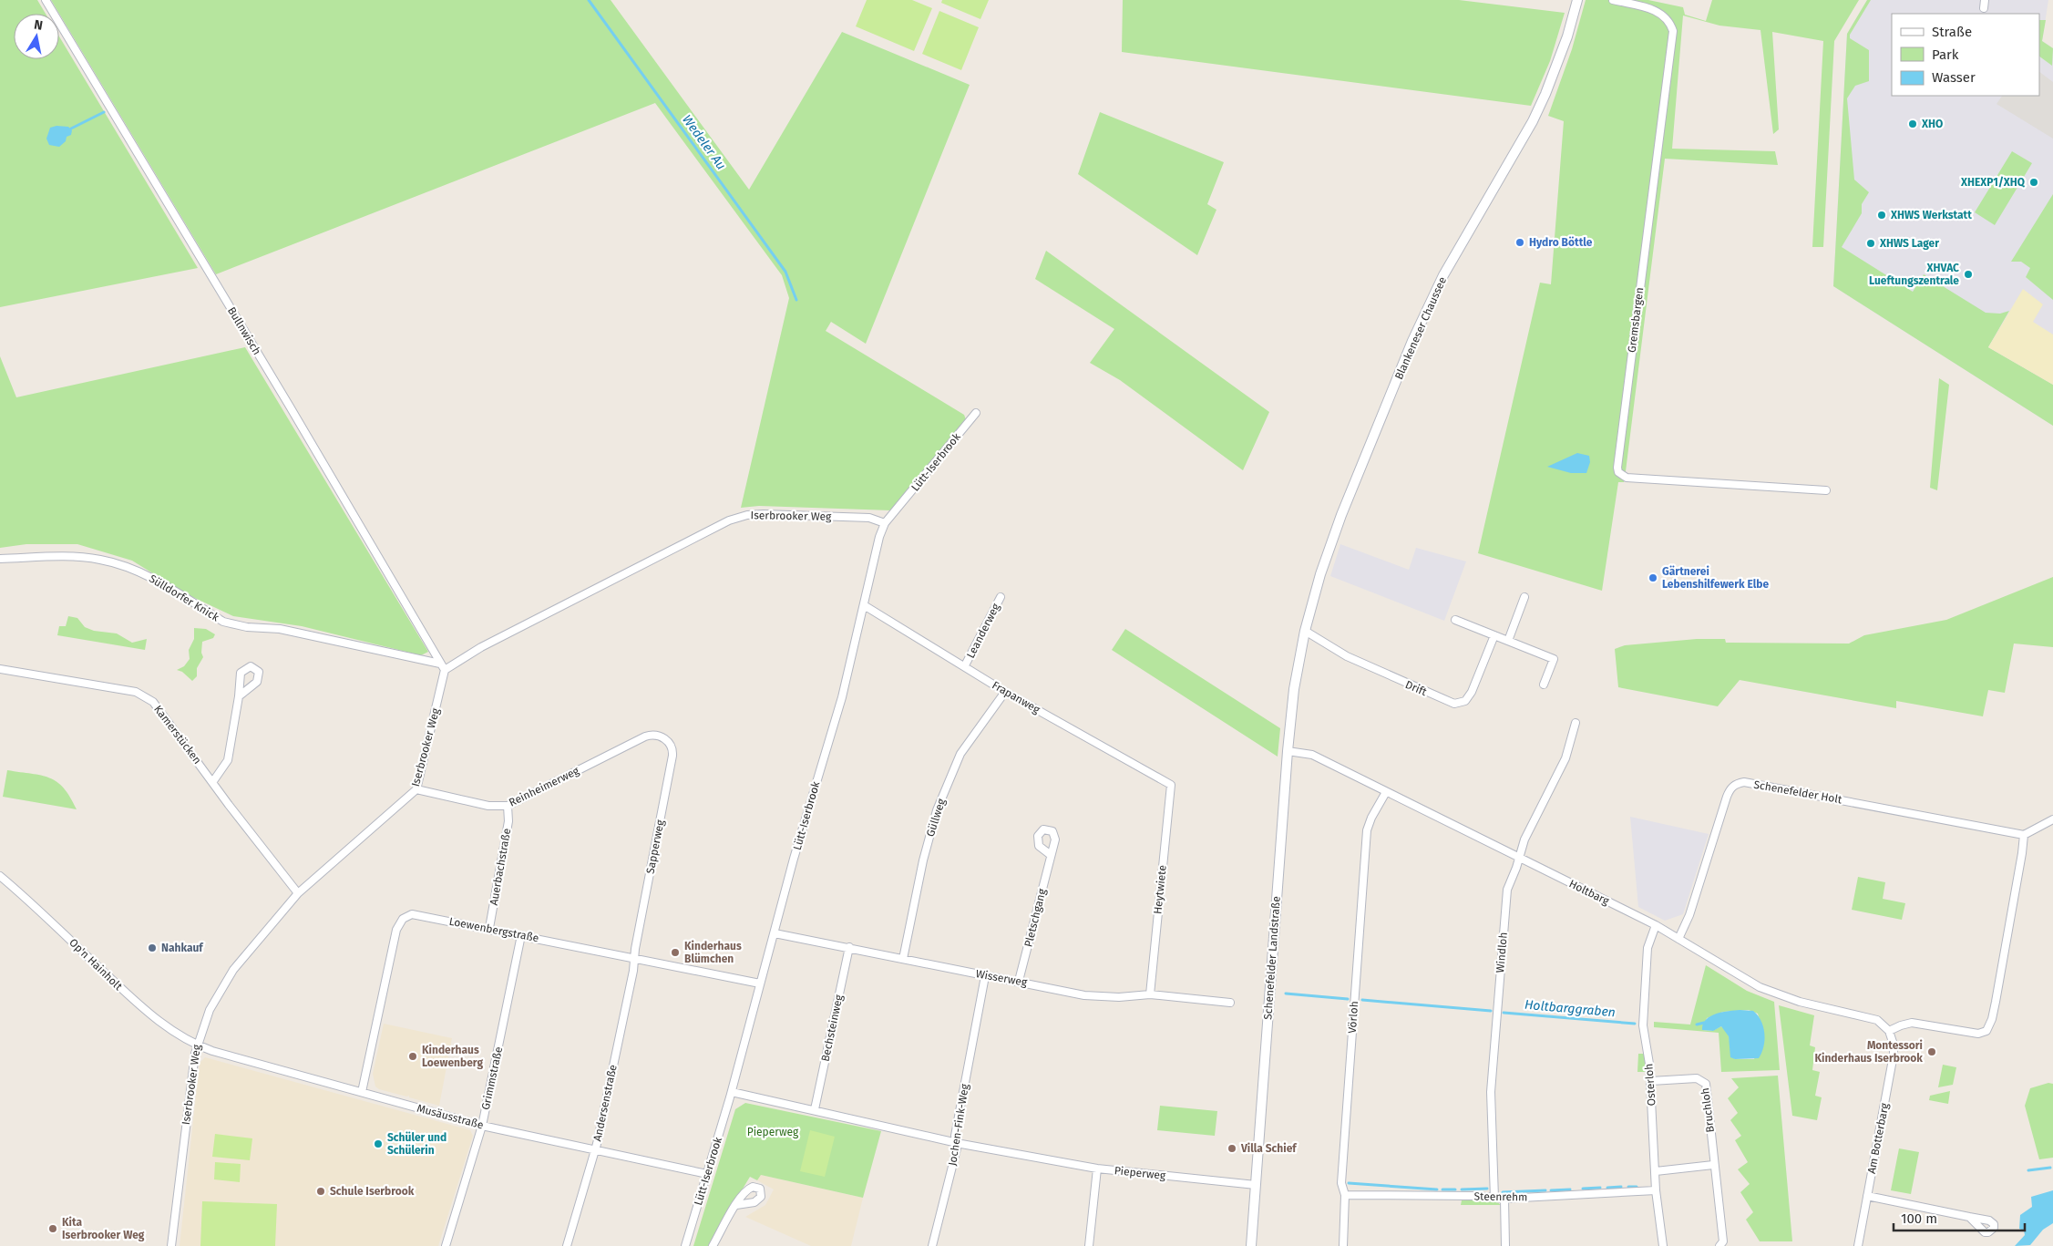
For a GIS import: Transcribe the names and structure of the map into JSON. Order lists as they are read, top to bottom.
{
  "streets": {
    "main road": ["Blankeneser Chaussee", "Schenefelder Landstraße"],
    "street": [
      "Gremsbargen",
      "Bullnwisch",
      "Lütt-Iserbrook",
      "Iserbrooker Weg",
      "Sülldorfer Knick",
      "Leanderweg",
      "Drift",
      "Frapanweg",
      "Kamerstücken",
      "Reinheimerweg",
      "Schenefelder Holt",
      "Güllweg",
      "Sapperweg",
      "Auerbachstraße",
      "Heytwiete",
      "Holtbarg",
      "Pletschgang",
      "Loewenbergstraße",
      "Windloh",
      "Op'n Hainholt",
      "Wisserweg",
      "Vörloh",
      "Bechsteinweg",
      "Grimmstraße",
      "Osterloh",
      "Andersenstraße",
      "Bruchloh",
      "Musäusstraße",
      "Jochen-Fink-Weg",
      "Am Botterbarg",
      "Pieperweg",
      "Steenrehm"
    ]
  },
  "crossings": [
    ["Blankeneser Chaussee", "Drift"],
    ["Blankeneser Chaussee", "Schenefelder Landstraße"],
    ["Bullnwisch", "Sülldorfer Knick"],
    ["Lütt-Iserbrook", "Iserbrooker Weg"],
    ["Lütt-Iserbrook", "Frapanweg"],
    ["Lütt-Iserbrook", "Loewenbergstraße"],
    ["Lütt-Iserbrook", "Wisserweg"],
    ["Lütt-Iserbrook", "Musäusstraße"],
    ["Lütt-Iserbrook", "Pieperweg"],
    ["Iserbrooker Weg", "Kamerstücken"],
    ["Iserbrooker Weg", "Reinheimerweg"],
    ["Iserbrooker Weg", "Op'n Hainholt"],
    ["Iserbrooker Weg", "Musäusstraße"],
    ["Leanderweg", "Frapanweg"],
    ["Frapanweg", "Güllweg"],
    ["Frapanweg", "Heytwiete"],
    ["Reinheimerweg", "Sapperweg"],
    ["Reinheimerweg", "Auerbachstraße"],
    ["Schenefelder Holt", "Holtbarg"],
    ["Güllweg", "Wisserweg"],
    ["Sapperweg", "Loewenbergstraße"],
    ["Sapperweg", "Andersenstraße"],
    ["Auerbachstraße", "Loewenbergstraße"],
    ["Heytwiete", "Wisserweg"],
    ["Holtbarg", "Windloh"],
    ["Holtbarg", "Schenefelder Landstraße"],
    ["Holtbarg", "Vörloh"],
    ["Holtbarg", "Osterloh"],
    ["Holtbarg", "Am Botterbarg"],
    ["Pletschgang", "Wisserweg"],
    ["Loewenbergstraße", "Grimmstraße"],
    ["Loewenbergstraße", "Andersenstraße"],
    ["Loewenbergstraße", "Musäusstraße"],
    ["Windloh", "Steenrehm"],
    ["Schenefelder Landstraße", "Pieperweg"],
    ["Op'n Hainholt", "Musäusstraße"],
    ["Wisserweg", "Bechsteinweg"],
    ["Wisserweg", "Jochen-Fink-Weg"],
    ["Vörloh", "Steenrehm"],
    ["Bechsteinweg", "Pieperweg"],
    ["Grimmstraße", "Musäusstraße"],
    ["Osterloh", "Bruchloh"],
    ["Osterloh", "Steenrehm"],
    ["Andersenstraße", "Musäusstraße"],
    ["Jochen-Fink-Weg", "Pieperweg"]
  ],
  "water": ["Wedeler Au", "Holtbarggraben"],
  "parks": ["Pieperweg"],
  "places": [
    "XHO",
    "XHEXP1/XHQ",
    "XHWS Werkstatt",
    "Hydro Böttle",
    "XHWS Lager",
    "XHVAC Lueftungszentrale",
    "Gärtnerei Lebenshilfewerk Elbe",
    "Nahkauf",
    "Kinderhaus Blümchen",
    "Montessori Kinderhaus Iserbrook",
    "Kinderhaus Loewenberg",
    "Schüler und Schülerin",
    "Villa Schief",
    "Schule Iserbrook",
    "Kita Iserbrooker Weg"
  ],
  "legend": ["Straße", "Park", "Wasser"],
  "scale_bar": "100 m",
  "north": "top"
}
